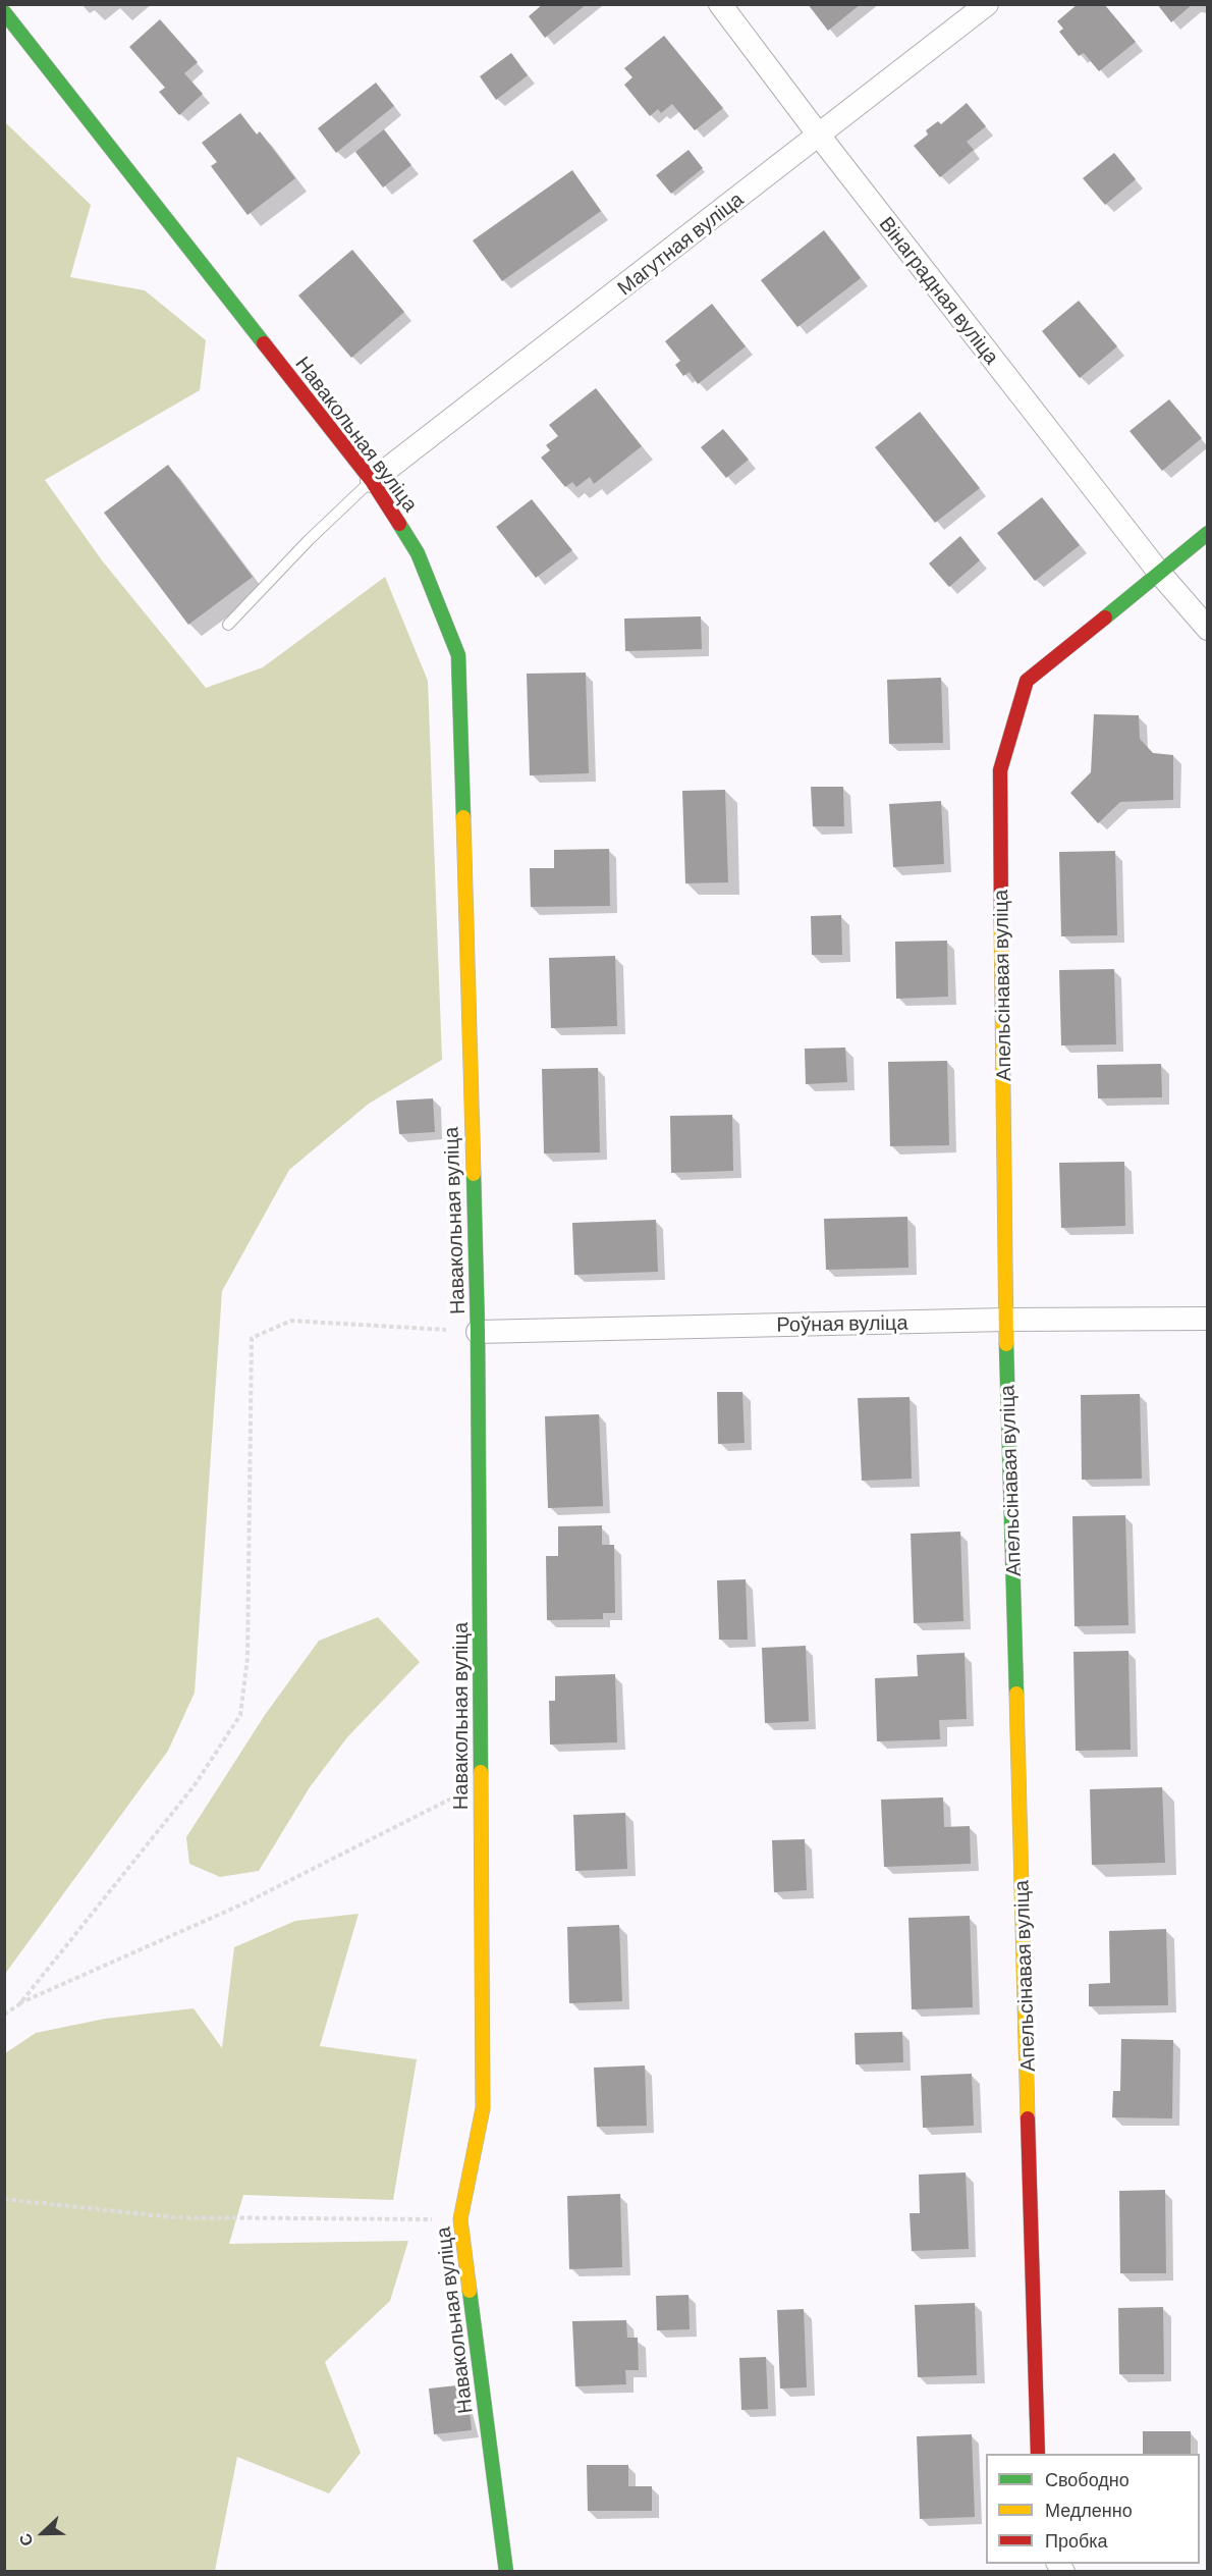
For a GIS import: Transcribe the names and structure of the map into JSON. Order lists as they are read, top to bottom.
{
  "streets": {
    "street": [
      "Магутная вуліца",
      "Вінаградная вуліца",
      "Навакольная вуліца",
      "Апельсінавая вуліца",
      "Роўная вуліца"
    ]
  },
  "crossings": [
    ["Магутная вуліца", "Вінаградная вуліца"],
    ["Магутная вуліца", "Навакольная вуліца"],
    ["Вінаградная вуліца", "Апельсінавая вуліца"],
    ["Навакольная вуліца", "Роўная вуліца"],
    ["Апельсінавая вуліца", "Роўная вуліца"]
  ],
  "legend": ["Свободно", "Медленно", "Пробка"],
  "north": "left"
}
